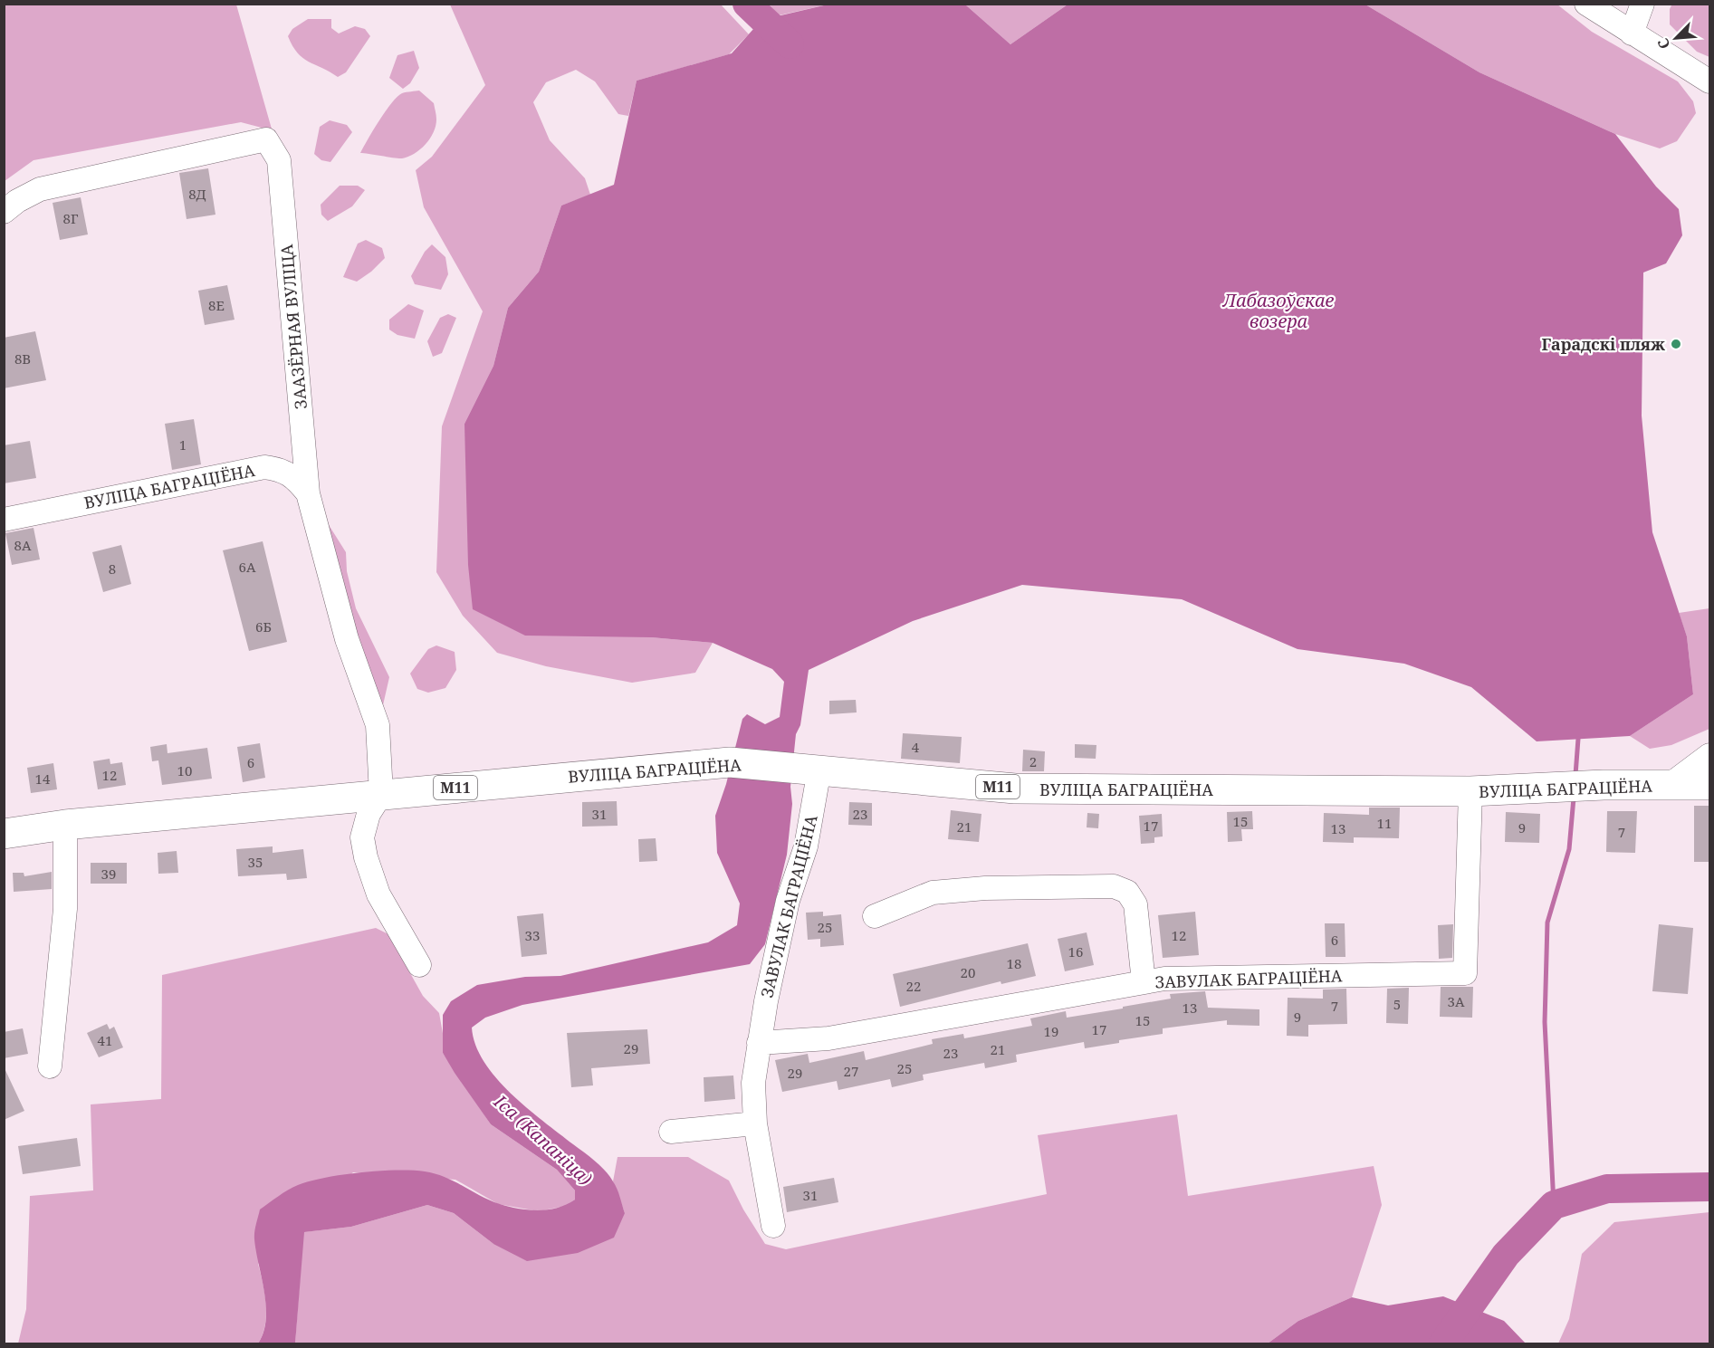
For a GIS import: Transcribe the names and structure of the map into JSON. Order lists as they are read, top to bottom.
{
  "streets": {
    "highway": ["ВУЛІЦА БАГРАЦІЁНА", "М11"],
    "street": ["ЗААЗЁРНАЯ ВУЛІЦА", "ЗАВУЛАК БАГРАЦІЁНА"]
  },
  "crossings": [
    ["ЗААЗЁРНАЯ ВУЛІЦА", "ВУЛІЦА БАГРАЦІЁНА"],
    ["ВУЛІЦА БАГРАЦІЁНА", "ЗАВУЛАК БАГРАЦІЁНА"]
  ],
  "water": ["Лабазоўскае возера", "Іса (Капаніца)"],
  "places": ["Гарадскі пляж"],
  "house_numbers": [
    "8Д",
    "8Г",
    "8Е",
    "8В",
    "1",
    "8А",
    "6А",
    "8",
    "6Б",
    "4",
    "2",
    "6",
    "10",
    "12",
    "14",
    "31",
    "23",
    "15",
    "11",
    "17",
    "21",
    "9",
    "13",
    "7",
    "35",
    "39",
    "25",
    "33",
    "12",
    "6",
    "16",
    "18",
    "20",
    "22",
    "3А",
    "5",
    "7",
    "13",
    "9",
    "15",
    "17",
    "19",
    "41",
    "29",
    "21",
    "23",
    "25",
    "27",
    "29",
    "31"
  ],
  "north": "bottom left"
}
